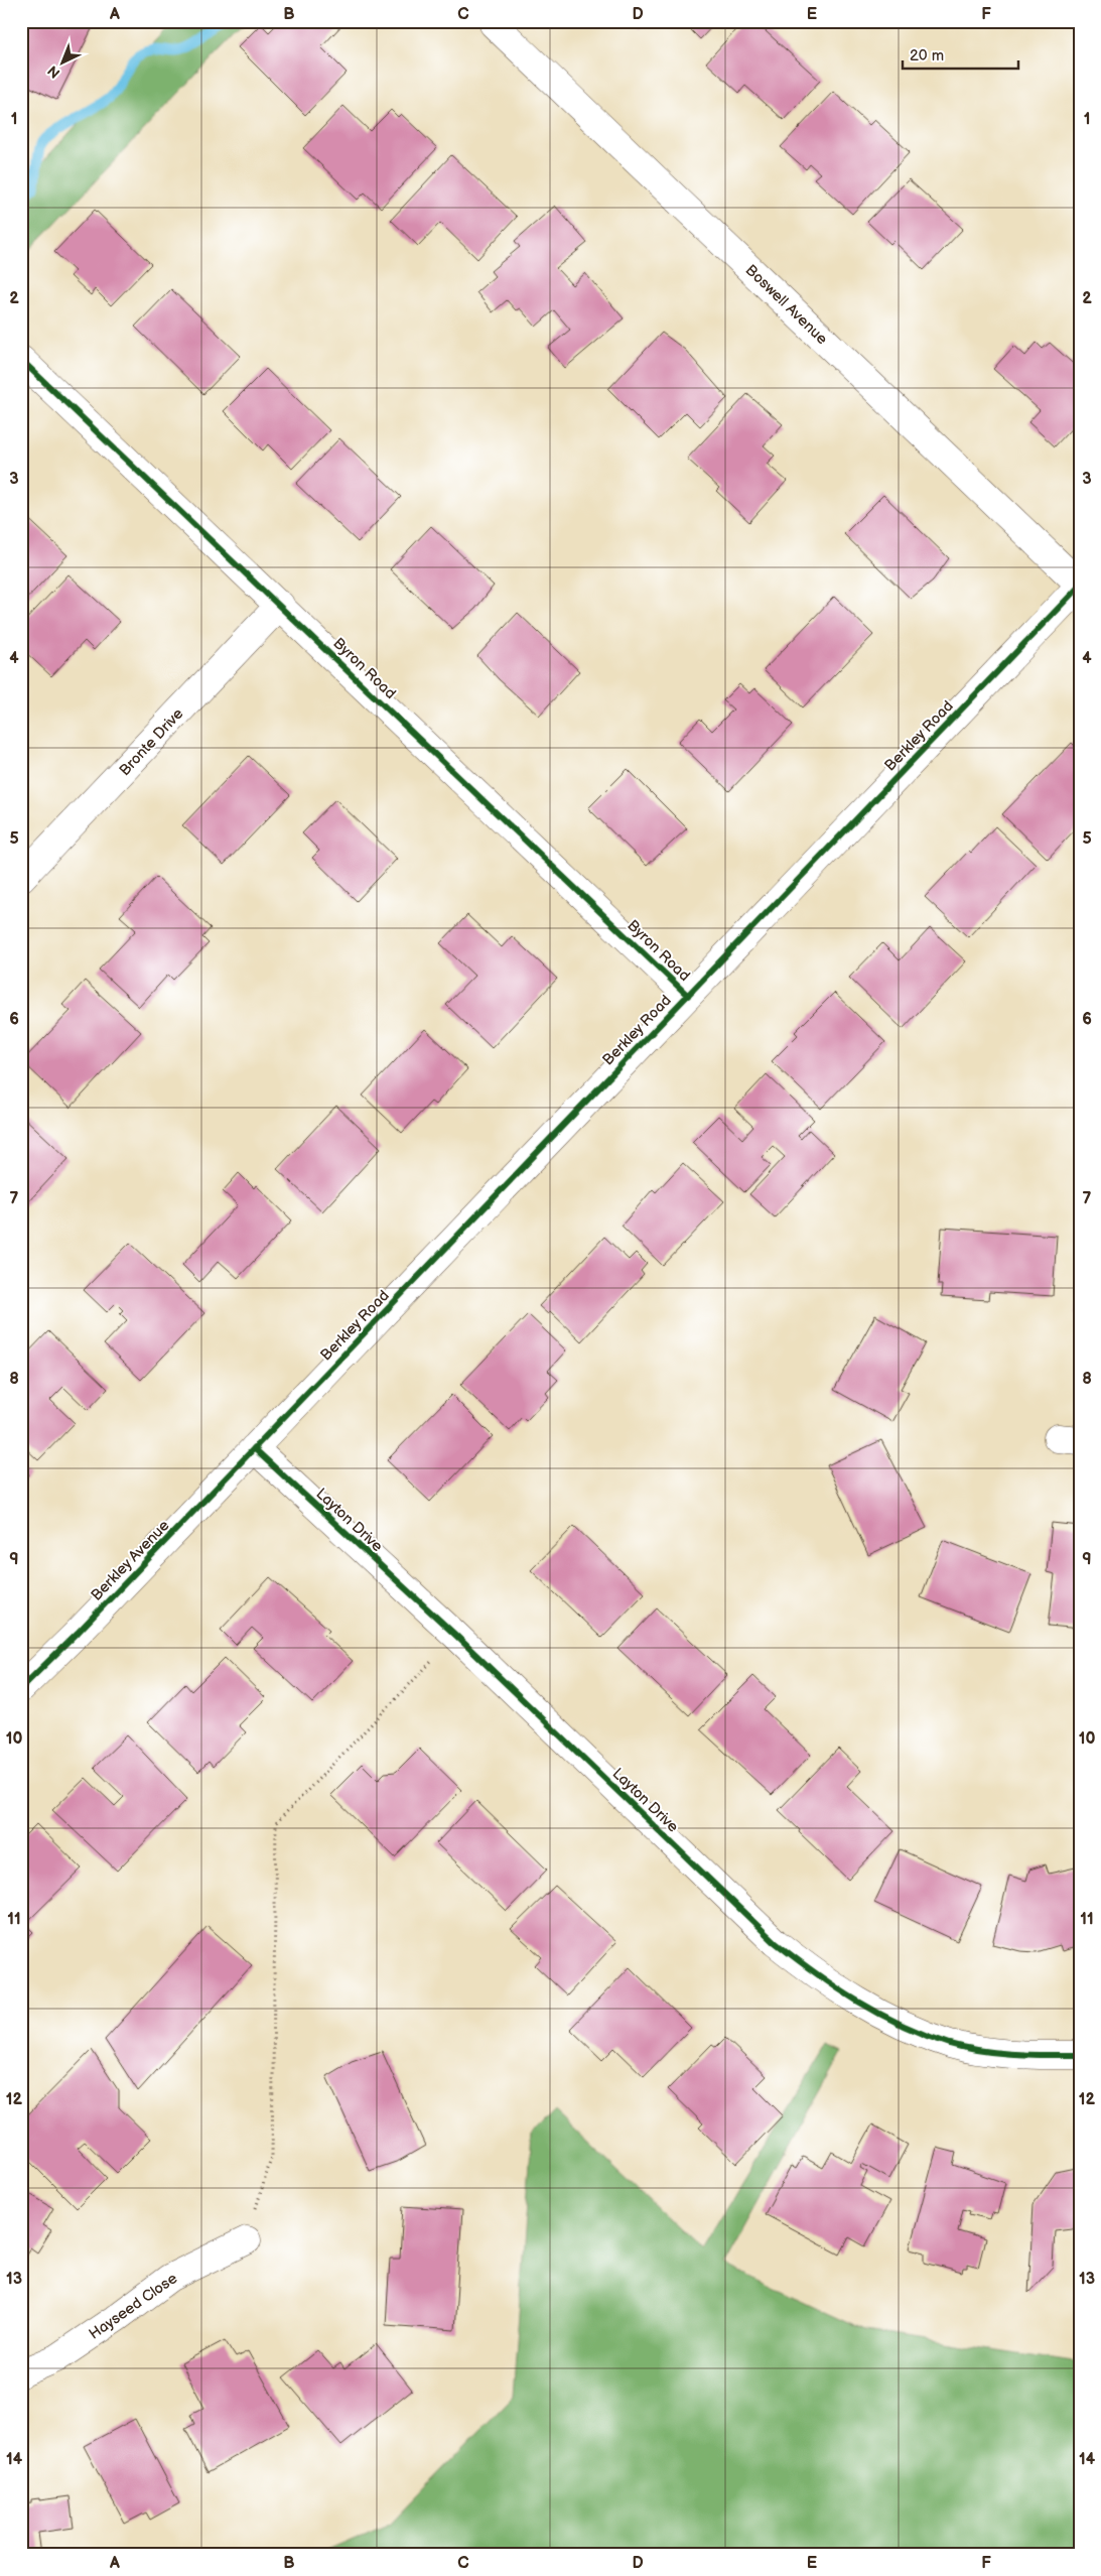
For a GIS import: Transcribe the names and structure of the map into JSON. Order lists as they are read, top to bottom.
{
  "streets": {
    "street": [
      "Boswell Avenue",
      "Byron Road",
      "Berkley Road",
      "Bronte Drive",
      "Layton Drive",
      "Berkley Avenue",
      "Hayseed Close"
    ]
  },
  "crossings": [
    ["Boswell Avenue", "Berkley Road"],
    ["Byron Road", "Berkley Road"],
    ["Byron Road", "Bronte Drive"],
    ["Berkley Road", "Layton Drive"],
    ["Berkley Road", "Berkley Avenue"],
    ["Layton Drive", "Berkley Avenue"]
  ],
  "scale_bar": "20 m",
  "north": "bottom left",
  "grid": {
    "columns": [
      "A",
      "B",
      "C",
      "D",
      "E",
      "F"
    ],
    "rows": [
      "1",
      "2",
      "3",
      "4",
      "5",
      "6",
      "7",
      "8",
      "9",
      "10",
      "11",
      "12",
      "13",
      "14"
    ]
  }
}
